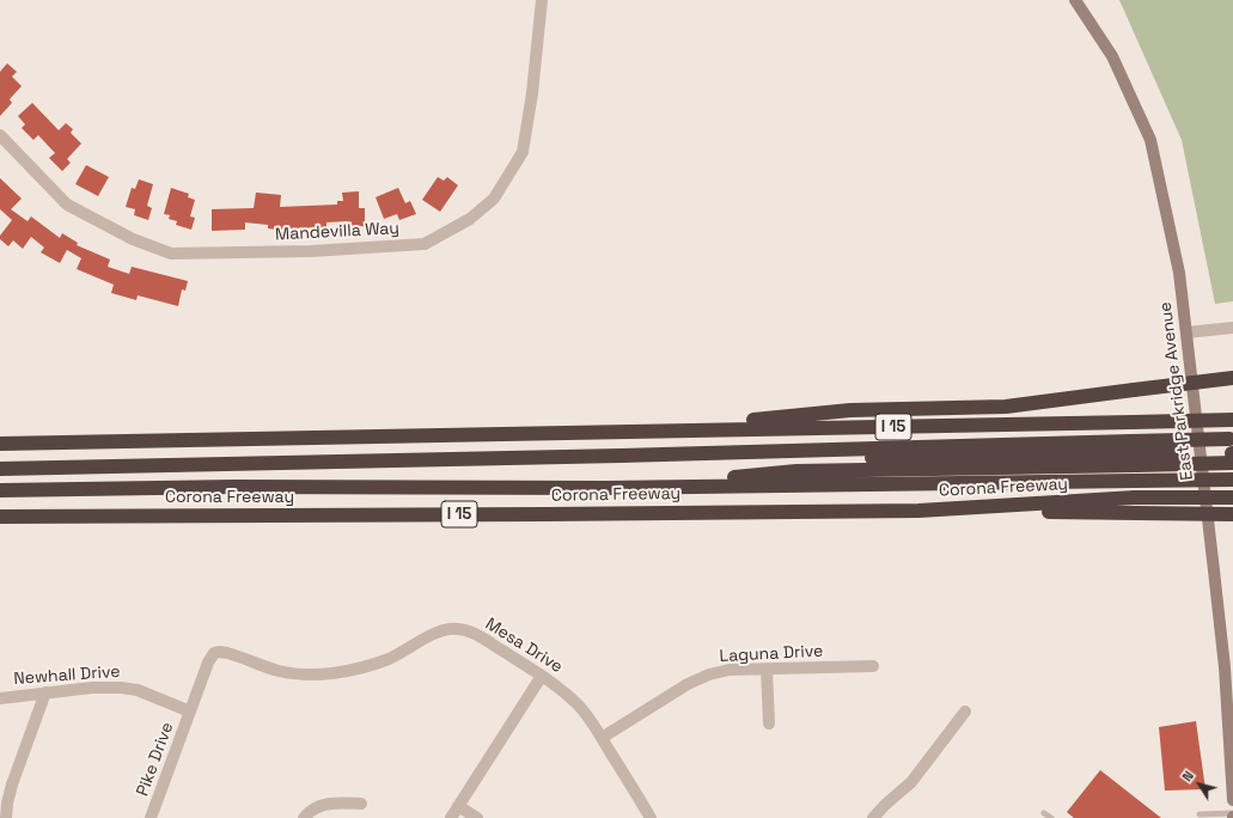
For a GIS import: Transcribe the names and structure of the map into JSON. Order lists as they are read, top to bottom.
{
  "streets": {
    "highway": ["I 15", "Corona Freeway"],
    "main road": ["East Parkridge Avenue"],
    "street": [
      "Mandevilla Way",
      "Mesa Drive",
      "Laguna Drive",
      "Newhall Drive",
      "Pike Drive"
    ]
  },
  "crossings": [
    ["Mesa Drive", "Laguna Drive"],
    ["Mesa Drive", "Newhall Drive"],
    ["Mesa Drive", "Pike Drive"],
    ["Newhall Drive", "Pike Drive"]
  ],
  "north": "top left"
}
